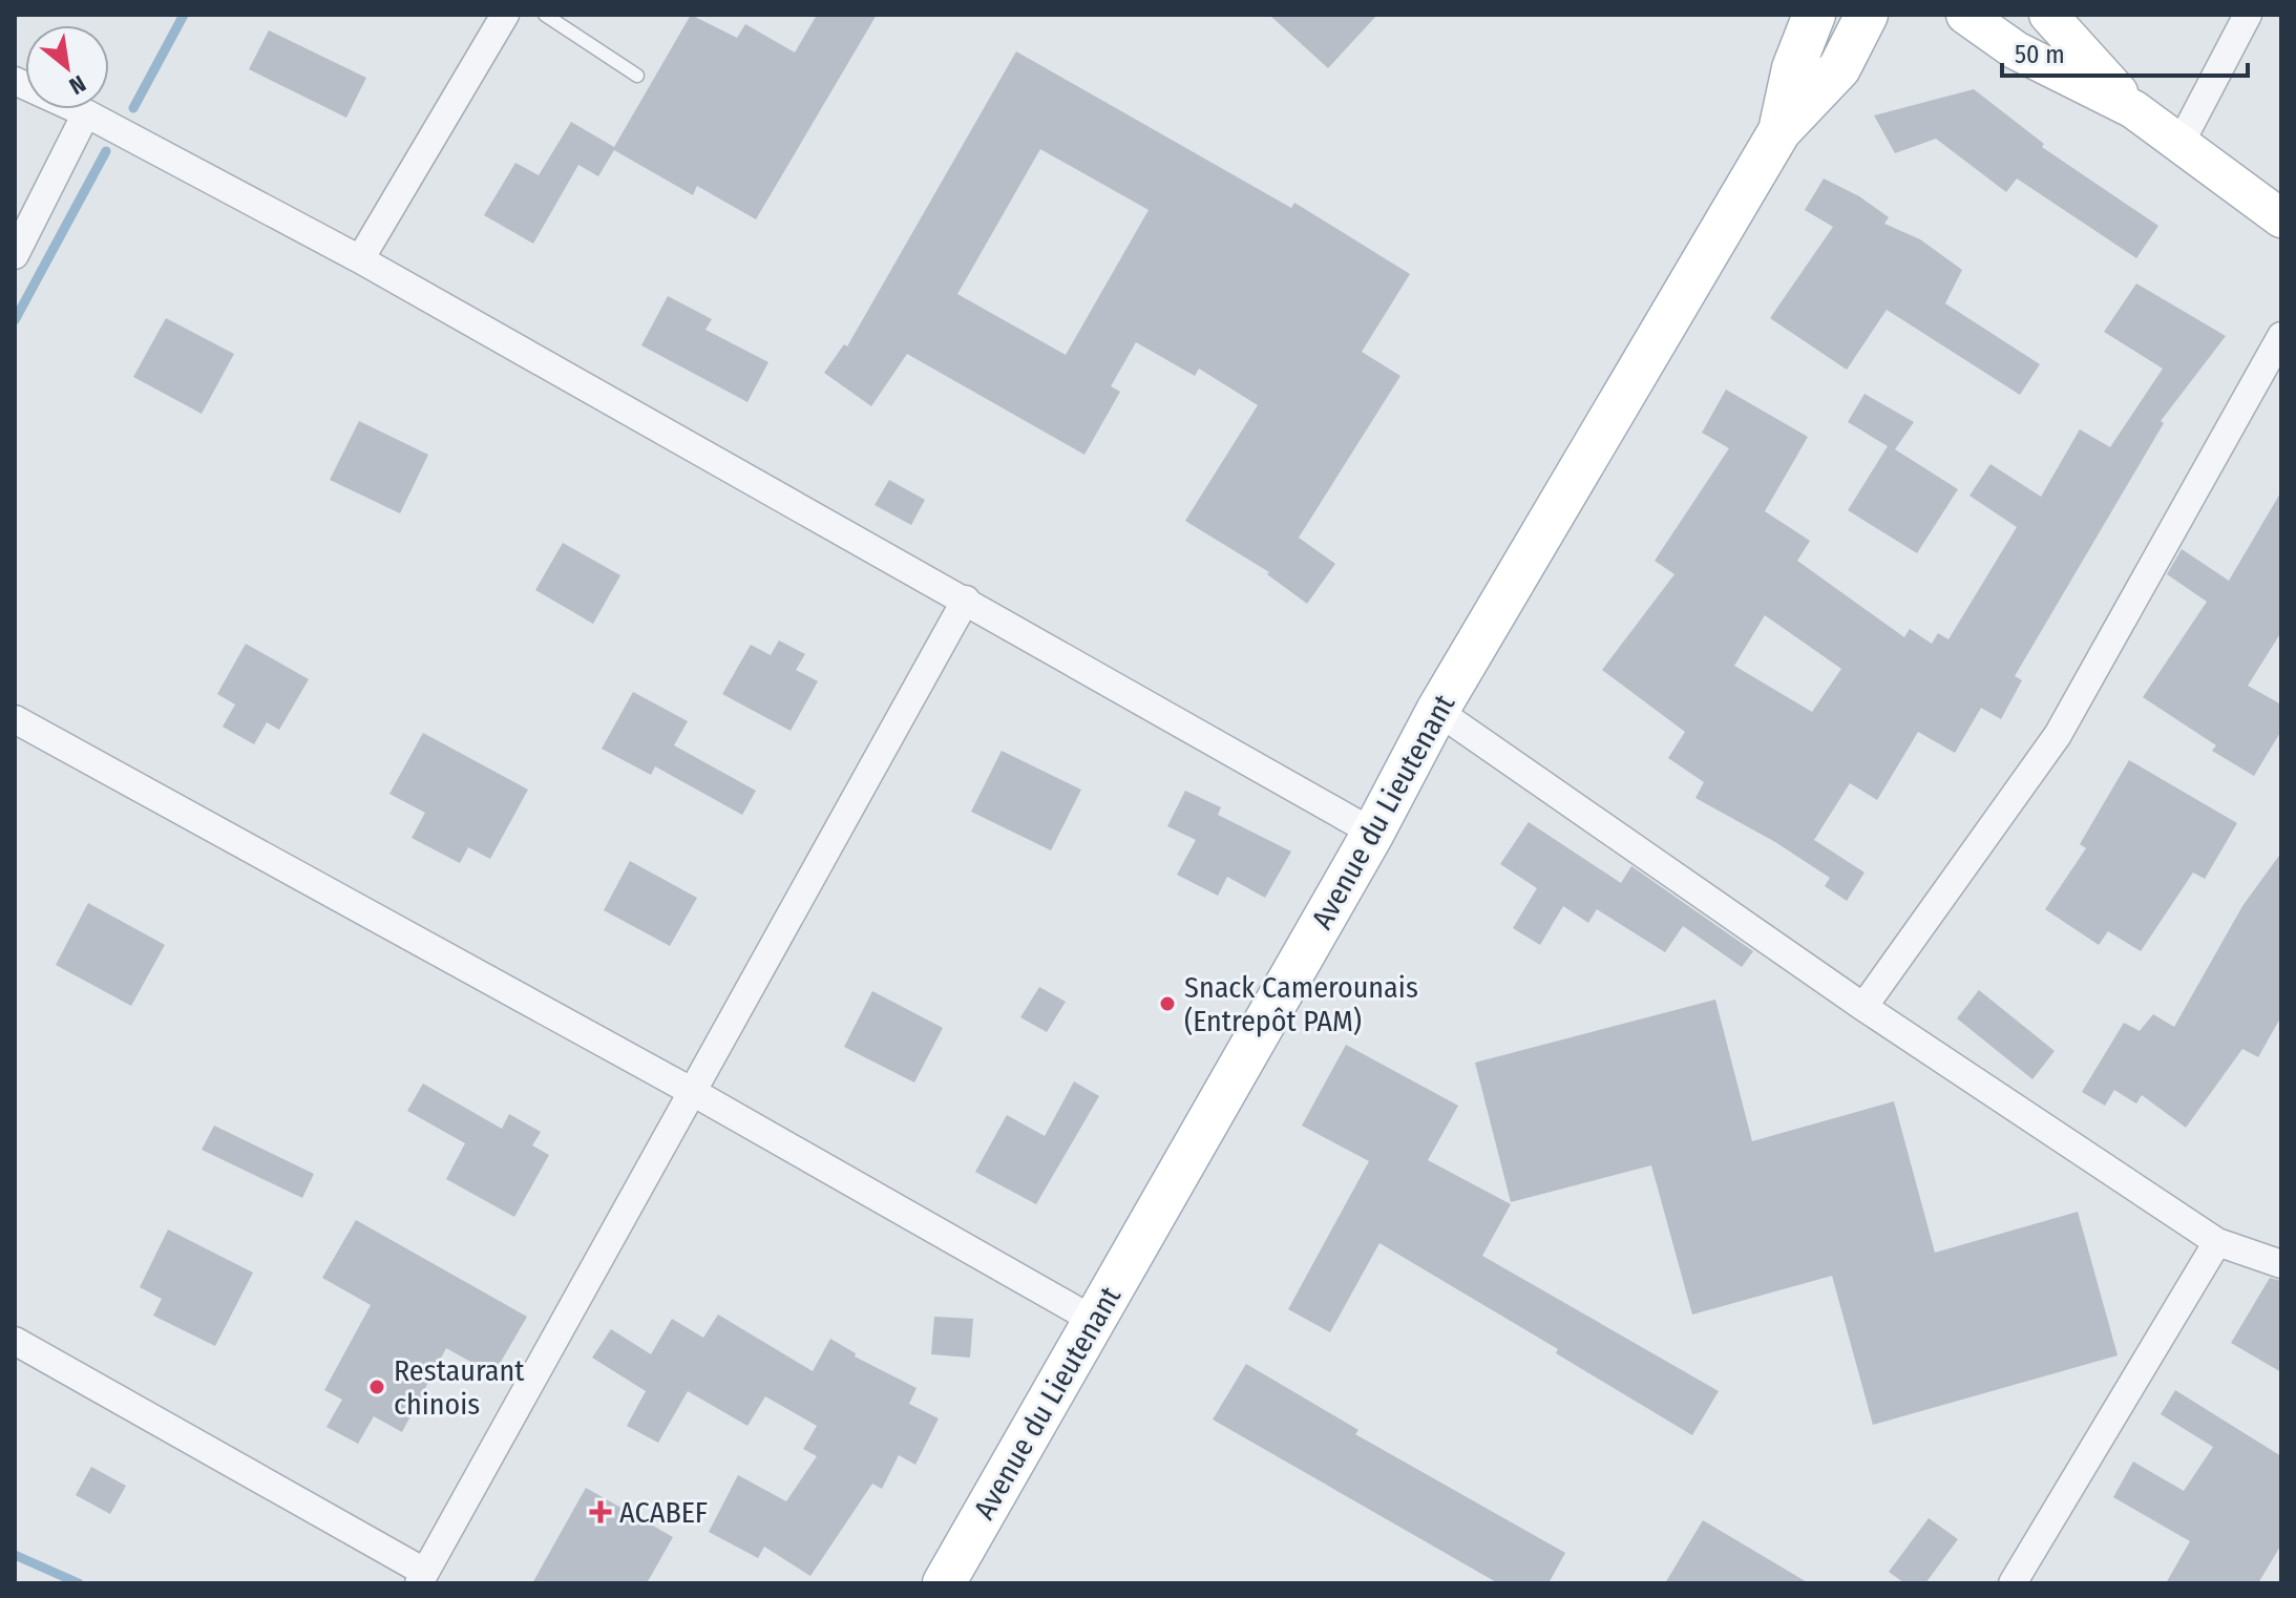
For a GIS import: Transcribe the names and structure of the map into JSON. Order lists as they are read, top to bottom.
{
  "streets": {
    "main road": ["Avenue du Lieutenant"]
  },
  "places": {
    "other": ["Snack Camerounais (Entrepôt PAM)", "Restaurant chinois"],
    "health": ["ACABEF"]
  },
  "scale_bar": "50 m",
  "north": "bottom right"
}
